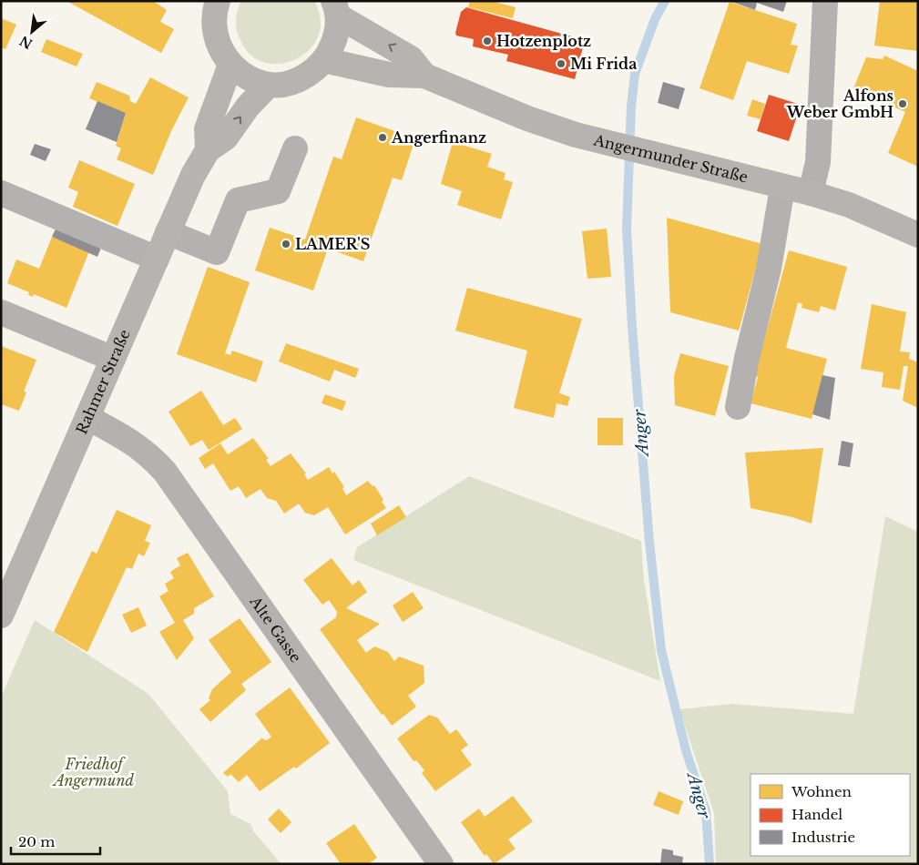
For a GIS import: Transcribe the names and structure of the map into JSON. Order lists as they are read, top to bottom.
{
  "streets": {
    "main road": ["Angermunder Straße", "Rahmer Straße"],
    "street": ["Alte Gasse"]
  },
  "crossings": [
    ["Angermunder Straße", "Rahmer Straße"],
    ["Rahmer Straße", "Alte Gasse"]
  ],
  "water": ["Anger"],
  "parks": ["Friedhof Angermund"],
  "places": [
    "Hotzenplotz",
    "Mi Frida",
    "Alfons Weber GmbH",
    "Angerfinanz",
    "LAMER'S"
  ],
  "legend": ["Wohnen", "Handel", "Industrie"],
  "scale_bar": "20 m",
  "north": "bottom left"
}
